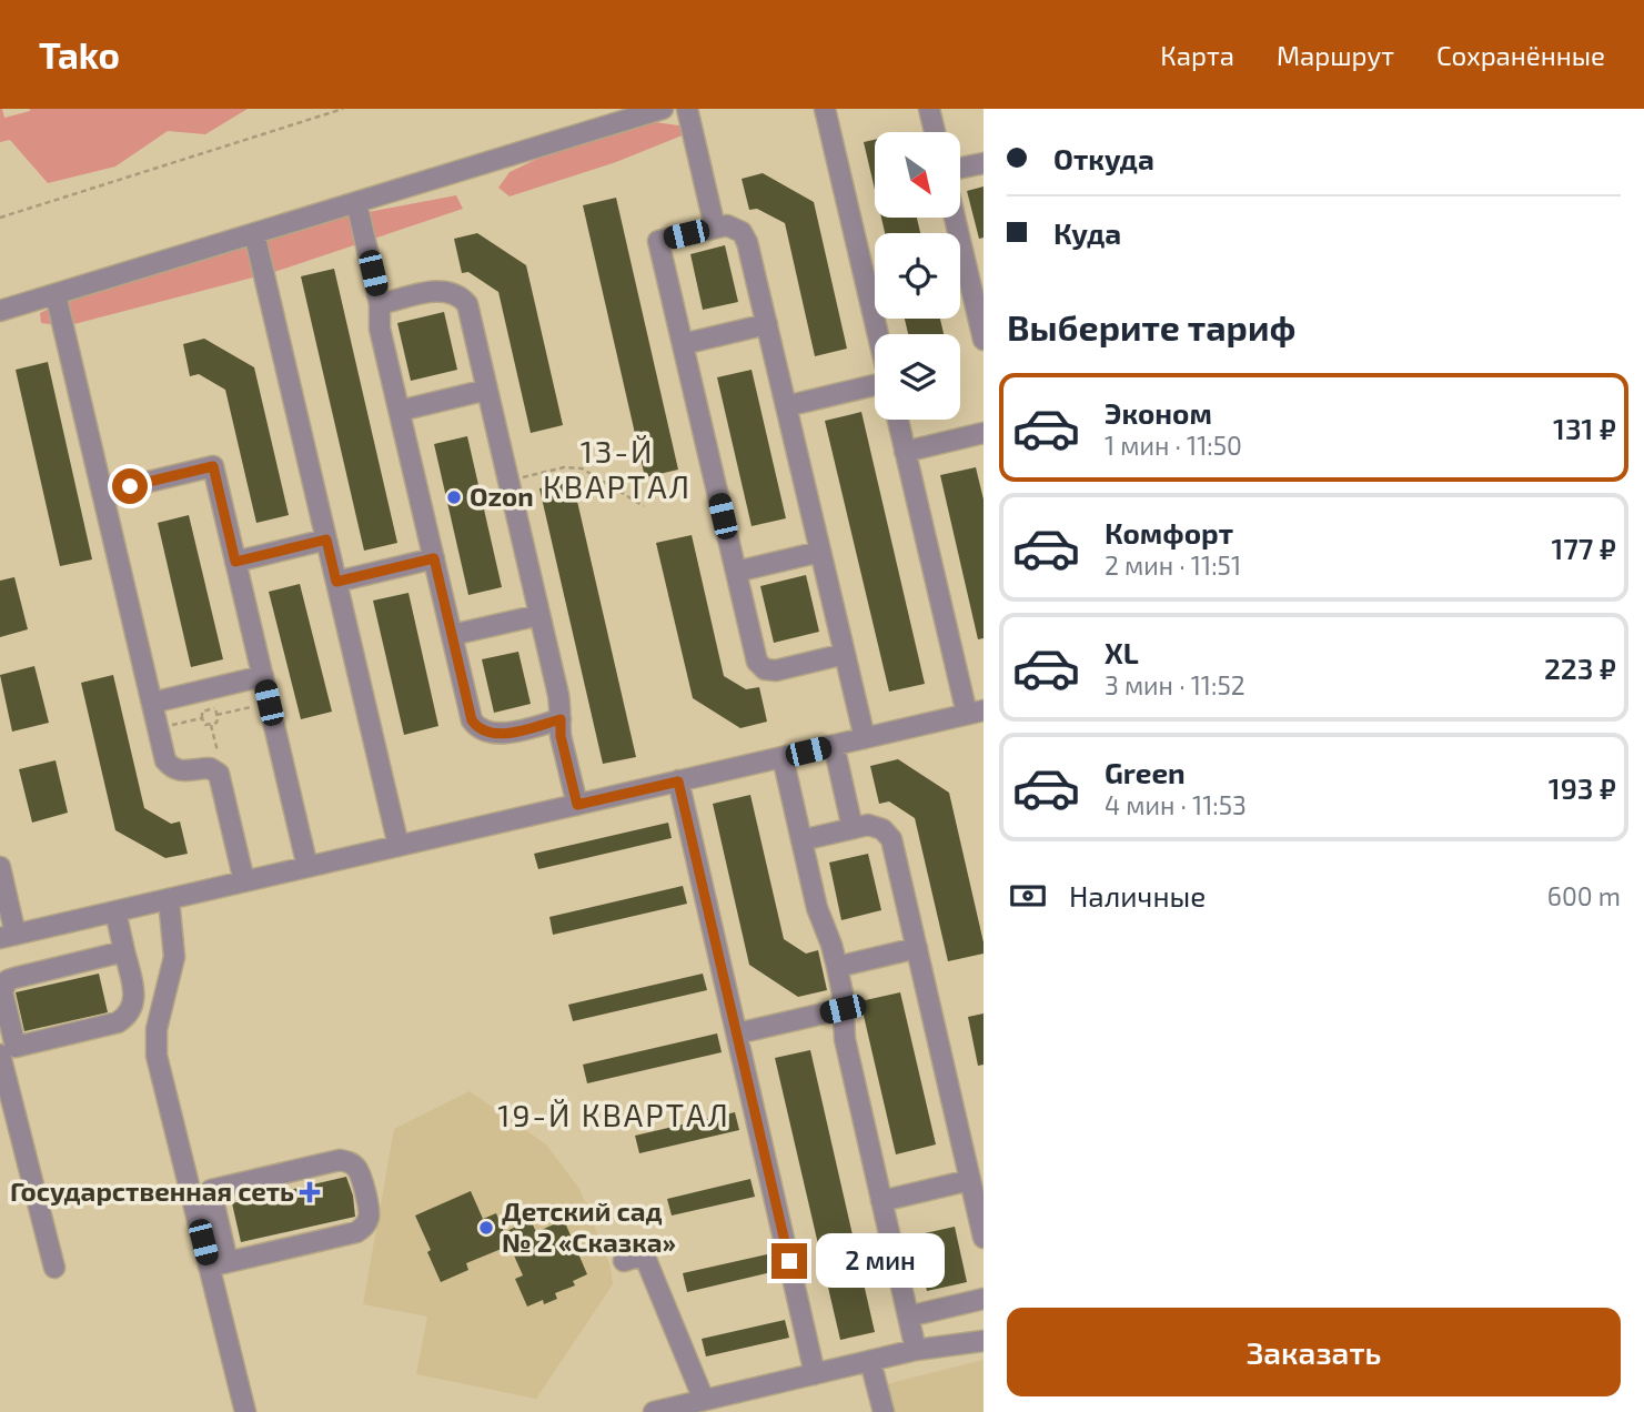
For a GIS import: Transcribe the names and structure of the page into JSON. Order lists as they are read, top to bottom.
{
  "districts": ["13-Й КВАРТАЛ", "19-Й КВАРТАЛ"],
  "places": {
    "other": ["Ozon", "Детский сад № 2 «Сказка»"],
    "health": ["Государственная сеть"]
  },
  "north": "bottom right",
  "page": {
    "header": "Tako",
    "nav": ["Карта", "Маршрут", "Сохранённые"],
    "banner": ["Откуда", "Куда"],
    "heading": "Выберите тариф",
    "list": [
      {
        "name": "Эконом",
        "note": "1 мин · 11:50",
        "value": "131 ₽"
      },
      {
        "name": "Комфорт",
        "note": "2 мин · 11:51",
        "value": "177 ₽"
      },
      {
        "name": "XL",
        "note": "3 мин · 11:52",
        "value": "223 ₽"
      },
      {
        "name": "Green",
        "note": "4 мин · 11:53",
        "value": "193 ₽"
      }
    ],
    "pay": ["Наличные", "600 m"],
    "bubble": "2 мин",
    "buttons": "Заказать"
  }
}
